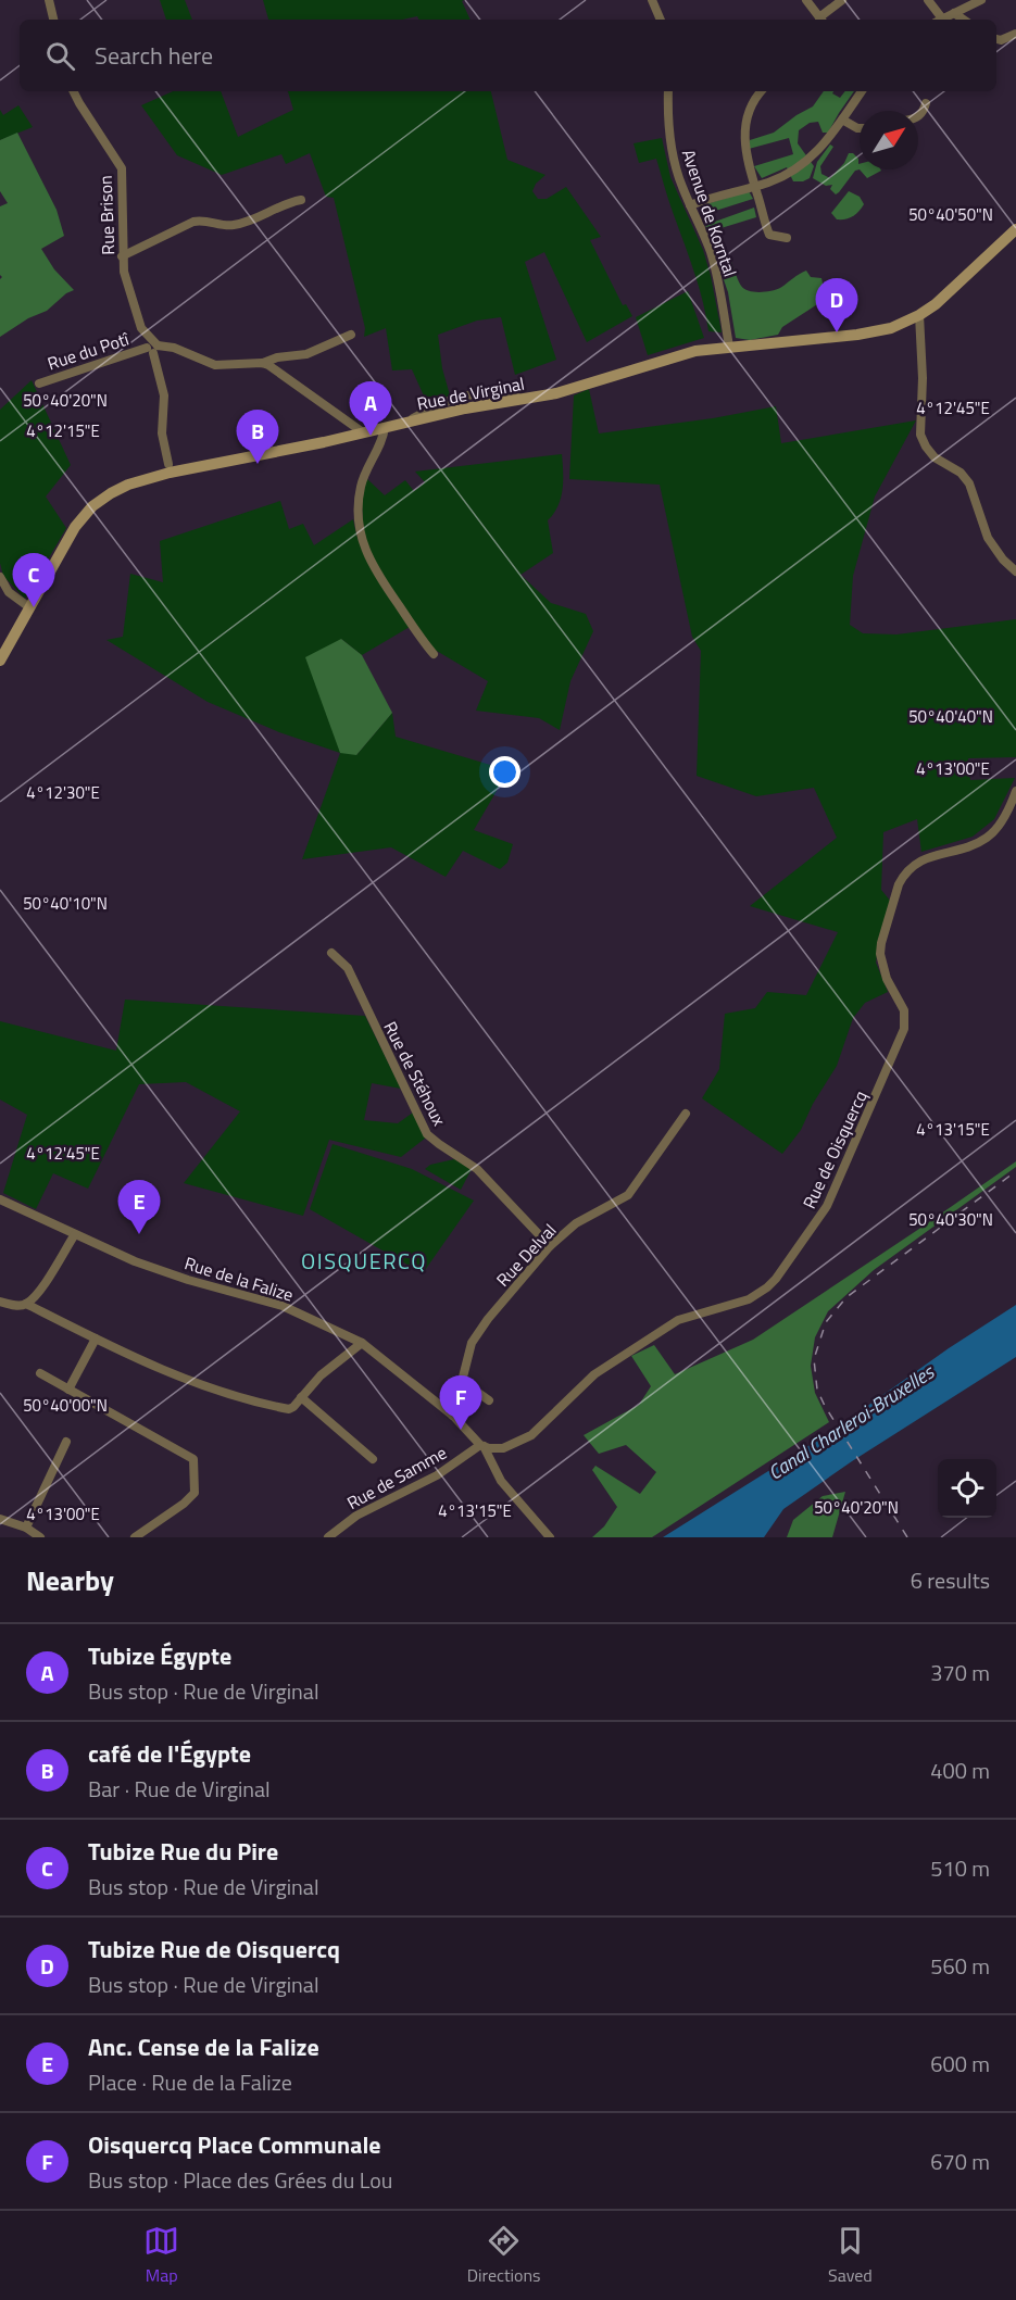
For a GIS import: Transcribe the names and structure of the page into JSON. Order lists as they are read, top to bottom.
{
  "streets": {
    "street": [
      "Avenue de Korntal",
      "Rue Brison",
      "Rue du Potî",
      "Rue de Virginal",
      "Rue de Stéhoux",
      "Rue de Oisquercq",
      "Rue Delval",
      "Rue de la Falize",
      "Rue de Samme"
    ]
  },
  "crossings": [
    ["Avenue de Korntal", "Rue de Virginal"],
    ["Rue Brison", "Rue du Potî"],
    ["Rue de Stéhoux", "Rue Delval"],
    ["Rue de Oisquercq", "Rue de la Falize"],
    ["Rue de Oisquercq", "Rue de Samme"],
    ["Rue Delval", "Rue de la Falize"],
    ["Rue de la Falize", "Rue de Samme"]
  ],
  "districts": ["OISQUERCQ"],
  "water": ["Canal Charleroi-Bruxelles"],
  "north": "top right",
  "page": {
    "search": "Search here",
    "pins": [
      "D",
      "A",
      "B",
      "C",
      "E",
      "F"
    ],
    "heading": ["Nearby", "6 results"],
    "list": [
      {
        "mark": "A",
        "name": "Tubize Égypte",
        "note": "Bus stop · Rue de Virginal",
        "value": "370 m"
      },
      {
        "mark": "B",
        "name": "café de l'Égypte",
        "note": "Bar · Rue de Virginal",
        "value": "400 m"
      },
      {
        "mark": "C",
        "name": "Tubize Rue du Pire",
        "note": "Bus stop · Rue de Virginal",
        "value": "510 m"
      },
      {
        "mark": "D",
        "name": "Tubize Rue de Oisquercq",
        "note": "Bus stop · Rue de Virginal",
        "value": "560 m"
      },
      {
        "mark": "E",
        "name": "Anc. Cense de la Falize",
        "note": "Place · Rue de la Falize",
        "value": "600 m"
      },
      {
        "mark": "F",
        "name": "Oisquercq Place Communale",
        "note": "Bus stop · Place des Grées du Lou",
        "value": "670 m"
      }
    ],
    "nav": ["Map", "Directions", "Saved"]
  },
  "coordinates": [
    "50°40'50\"N",
    "50°40'20\"N",
    "4°12'45\"E",
    "4°12'15\"E",
    "50°40'40\"N",
    "4°13'00\"E",
    "4°12'30\"E",
    "50°40'10\"N",
    "4°13'15\"E",
    "50°40'30\"N",
    "50°40'00\"N"
  ]
}
